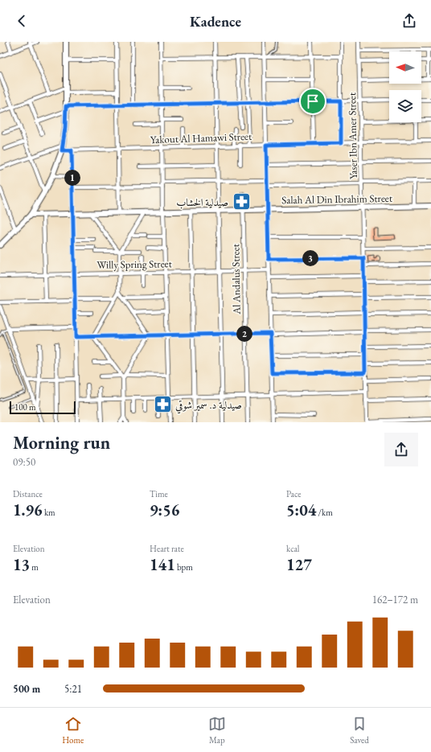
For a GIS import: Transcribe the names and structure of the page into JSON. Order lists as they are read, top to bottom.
{
  "streets": {
    "street": [
      "Yaser Ibn Amer Street",
      "Yakout Al Hamawi Street",
      "Salah Al Din Ibrahim Street",
      "Willy Spring Street",
      "Al Andalus Street"
    ]
  },
  "crossings": [
    ["Yaser Ibn Amer Street", "Yakout Al Hamawi Street"],
    ["Yaser Ibn Amer Street", "Salah Al Din Ibrahim Street"],
    ["Salah Al Din Ibrahim Street", "Al Andalus Street"],
    ["Willy Spring Street", "Al Andalus Street"]
  ],
  "places": {
    "pharmacy": ["صيدلية الخشاب", "صيدلية د. سمير شوقي"]
  },
  "scale_bar": "100 m",
  "north": "left",
  "page": {
    "header": "Kadence",
    "pins": ["1", "3", "2"],
    "scale": "100 m",
    "heading": ["Morning run", "09:50"],
    "stats": [
      ["Distance", "1.96 km"],
      ["Time", "9:56"],
      ["Pace", "5:04 /km"],
      ["Elevation", "13 m"],
      ["Heart rate", "141 bpm"],
      ["kcal", "127"]
    ],
    "chart": ["Elevation", "162–172 m"],
    "list": [
      {
        "name": "500 m",
        "note": "5:21"
      }
    ],
    "tabs": ["Home", "Map", "Saved"]
  }
}
